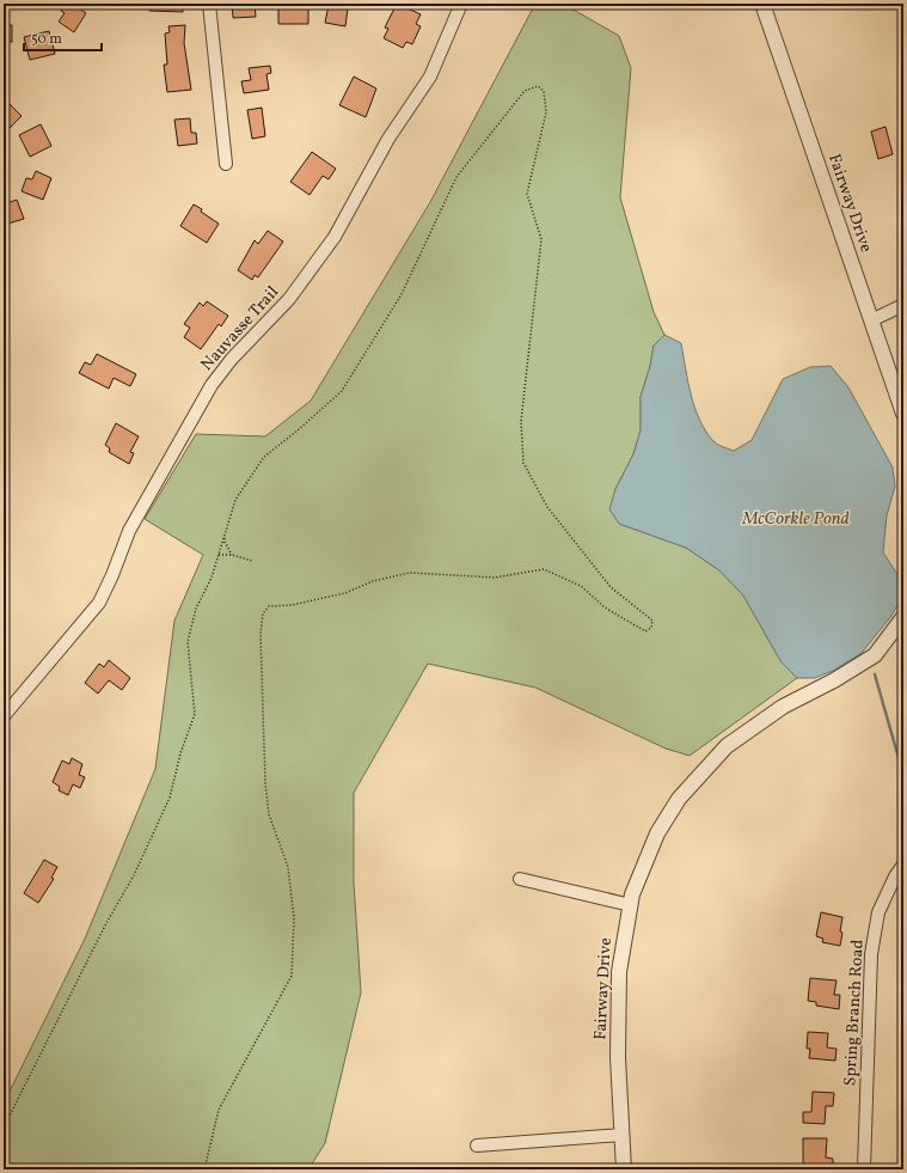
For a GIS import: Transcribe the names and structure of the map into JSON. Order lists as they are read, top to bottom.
{
  "streets": {
    "street": ["Fairway Drive", "Nauvasse Trail", "Spring Branch Road"]
  },
  "water": ["McCorkle Pond"],
  "scale_bar": "50 m"
}
